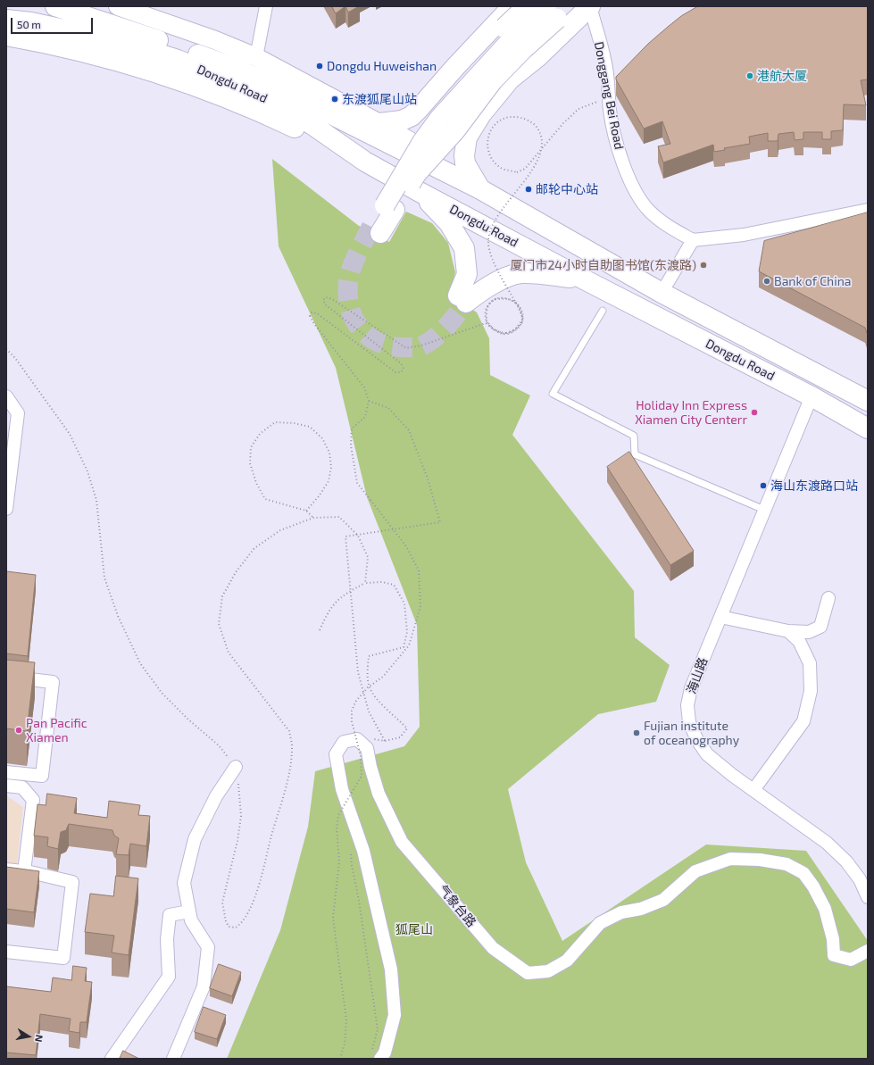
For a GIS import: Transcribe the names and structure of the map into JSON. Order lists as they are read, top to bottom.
{
  "streets": {
    "main road": ["Dongdu Road"],
    "street": ["Donggang Bei Road", "海山路", "气象台路"]
  },
  "crossings": [
    ["Dongdu Road", "海山路"]
  ],
  "parks": ["狐尾山"],
  "places": [
    "Dongdu Huweishan",
    "港航大厦",
    "东渡狐尾山站",
    "邮轮中心站",
    "厦门市24小时自助图书馆(东渡路)",
    "Bank of China",
    "Holiday Inn Express Xiamen City Centerr",
    "海山东渡路口站",
    "Pan Pacific Xiamen",
    "Fujian institute of oceanography"
  ],
  "scale_bar": "50 m",
  "north": "right"
}
